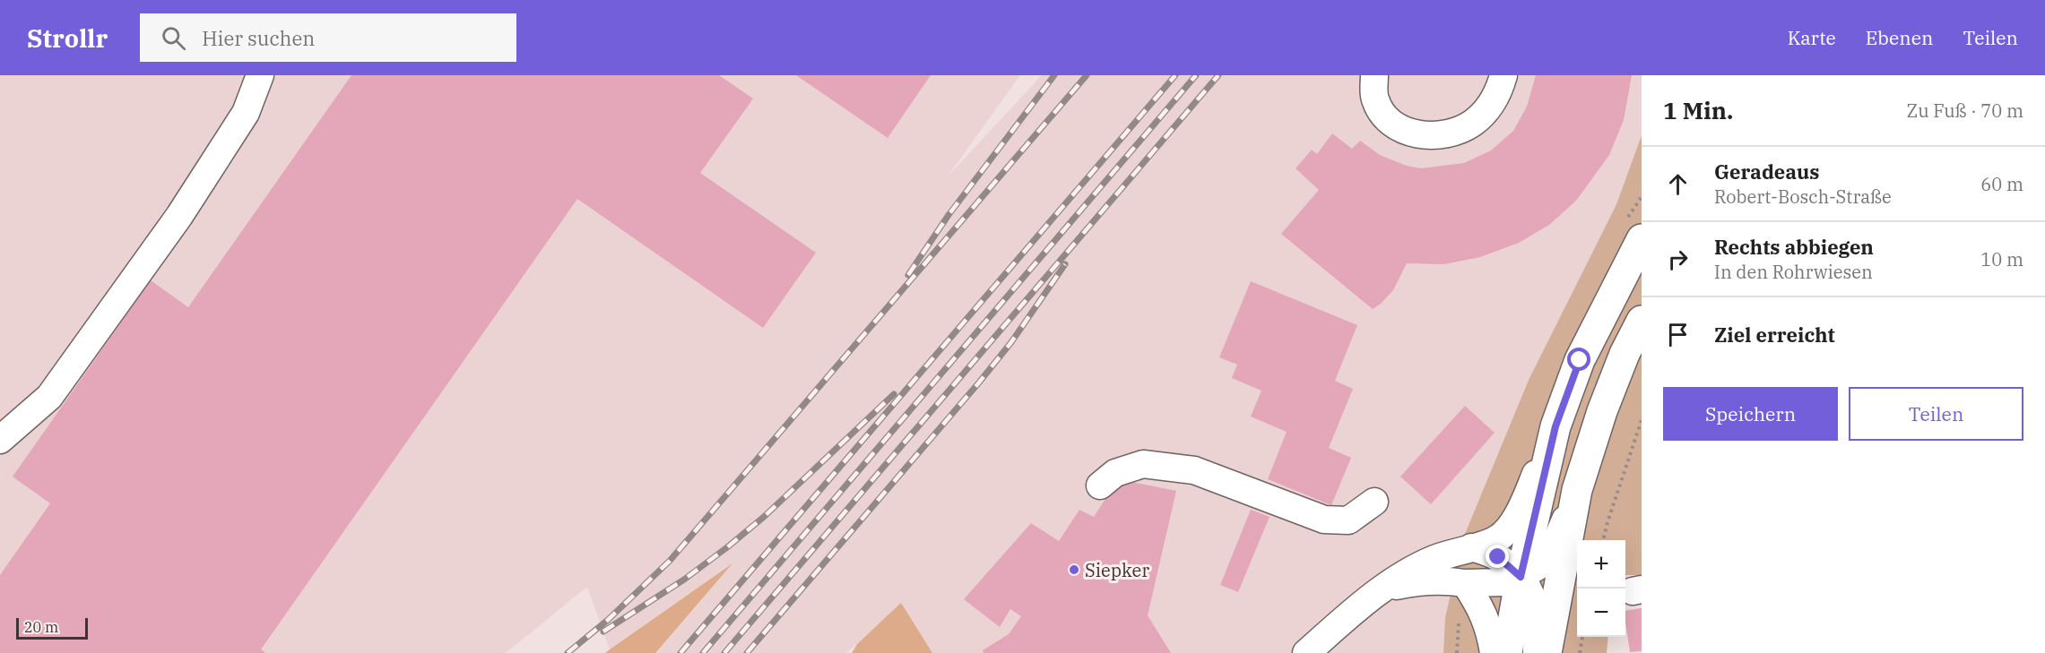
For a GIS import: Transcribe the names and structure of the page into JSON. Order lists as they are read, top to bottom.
{
  "places": ["Siepker"],
  "scale_bar": "20 m",
  "page": {
    "header": "Strollr",
    "search": "Hier suchen",
    "nav": ["Karte", "Ebenen", "Teilen"],
    "heading": ["1 Min.", "Zu Fuß · 70 m"],
    "list": [
      ["Geradeaus", "Robert-Bosch-Straße", "60 m"],
      ["Rechts abbiegen", "In den Rohrwiesen", "10 m"],
      "Ziel erreicht"
    ],
    "buttons": ["Speichern", "Teilen"],
    "map_buttons": ["+", "−"],
    "scale": "20 m"
  }
}
